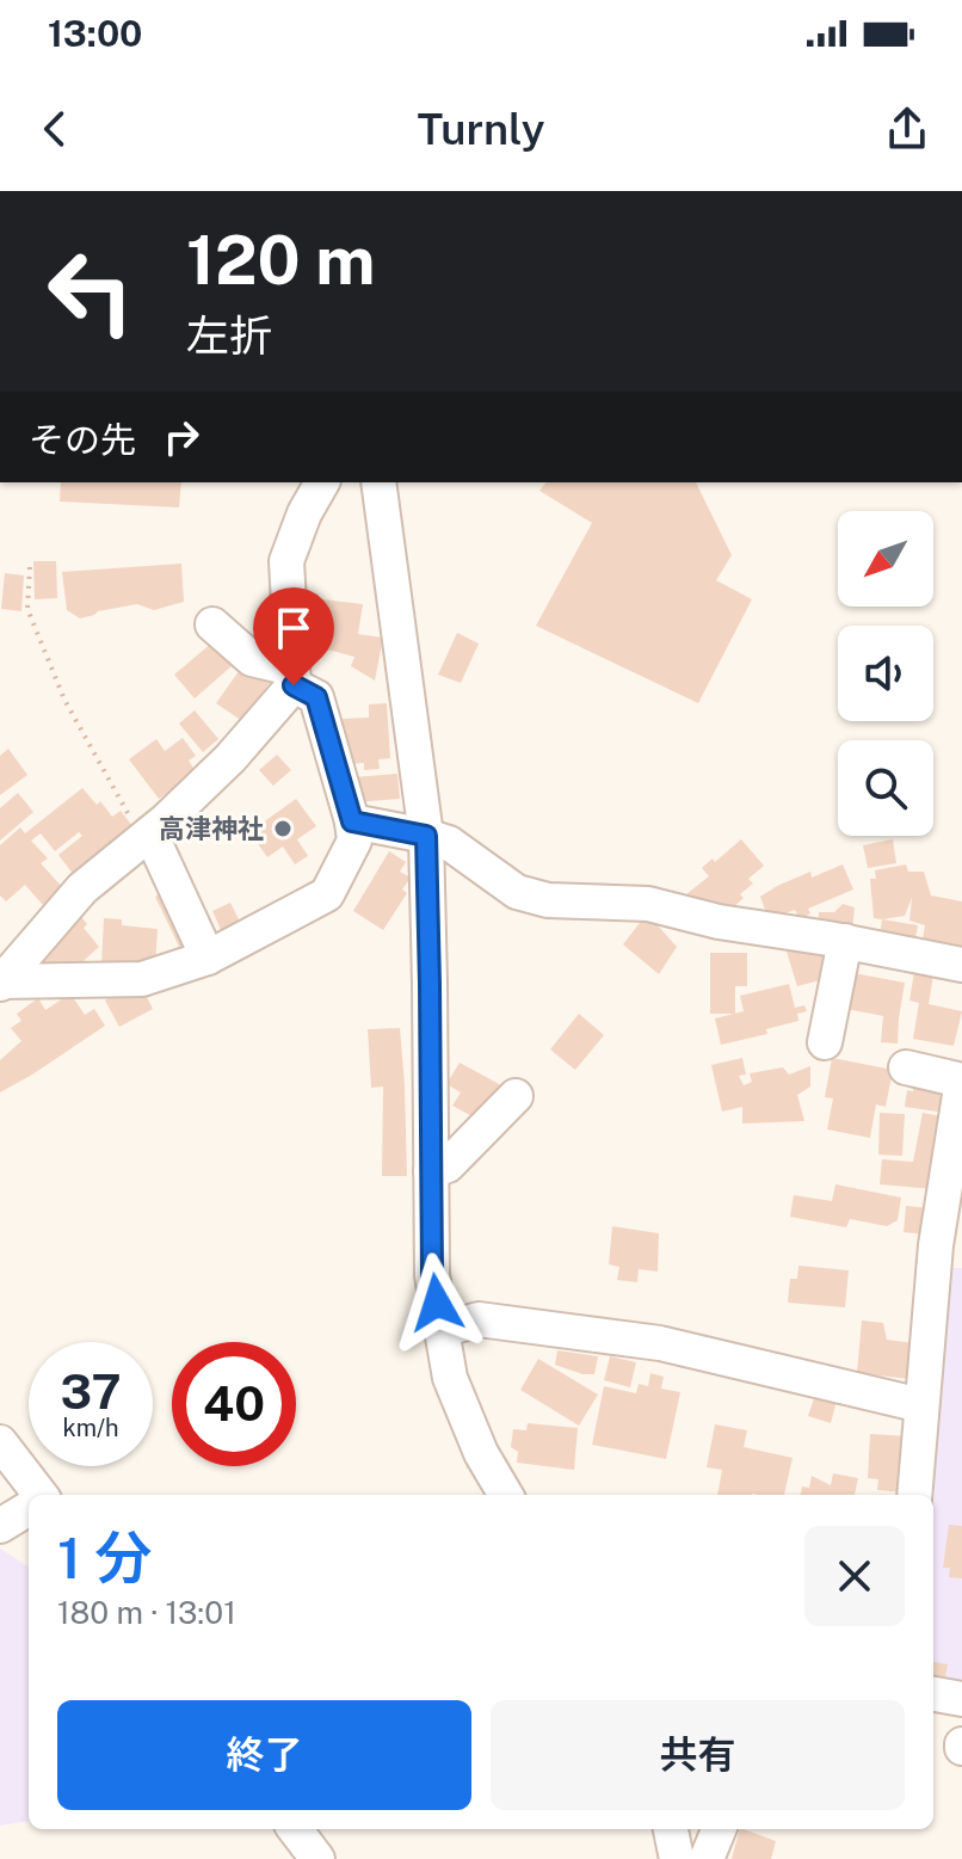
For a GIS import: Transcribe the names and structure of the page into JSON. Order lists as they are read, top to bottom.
{
  "places": ["高津神社"],
  "north": "bottom left",
  "page": {
    "status": "13:00",
    "header": "Turnly",
    "turn": ["120 m", "左折"],
    "then": "その先",
    "speed": "37 km/h",
    "limit": "40",
    "heading": ["1 分", "180 m · 13:01"],
    "buttons": ["終了", "共有"]
  }
}
